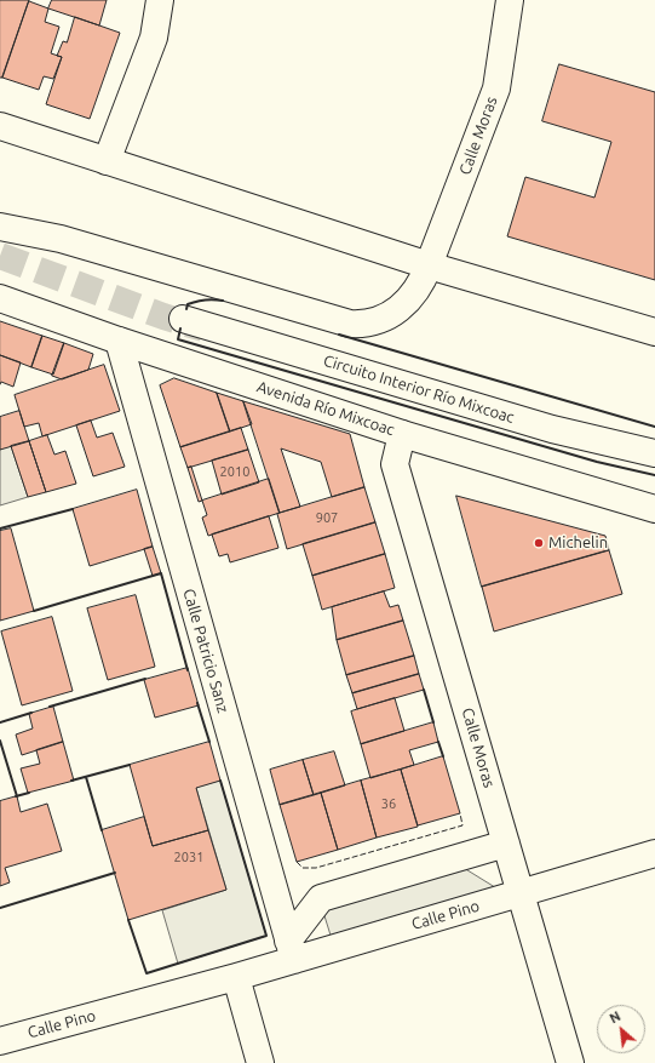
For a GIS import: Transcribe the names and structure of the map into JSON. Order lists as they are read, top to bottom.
{
  "streets": {
    "main road": [
      "Calle Moras",
      "Circuito Interior Río Mixcoac",
      "Avenida Río Mixcoac",
      "Calle Patricio Sanz",
      "Calle Pino"
    ]
  },
  "crossings": [
    ["Calle Moras", "Avenida Río Mixcoac"],
    ["Calle Moras", "Calle Pino"],
    ["Avenida Río Mixcoac", "Calle Patricio Sanz"],
    ["Calle Patricio Sanz", "Calle Pino"]
  ],
  "places": ["Michelin"],
  "house_numbers": [
    "2010",
    "907",
    "36",
    "2031"
  ],
  "north": "top left"
}
